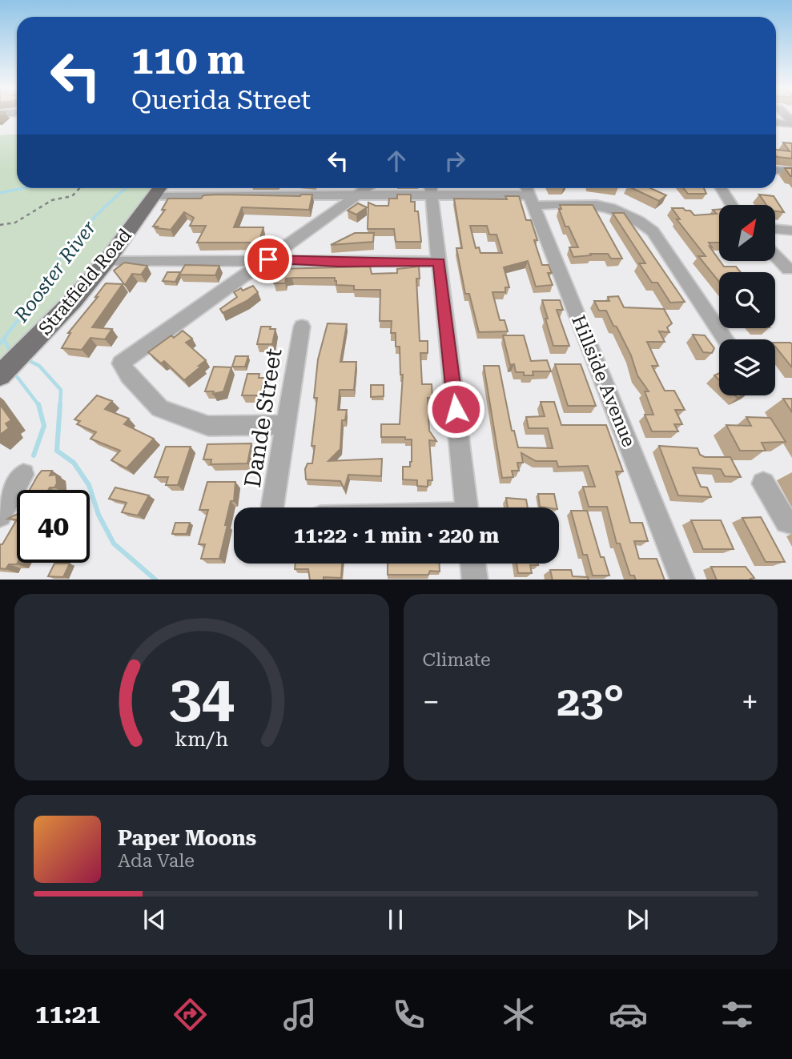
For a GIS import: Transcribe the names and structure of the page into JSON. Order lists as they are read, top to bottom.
{
  "streets": {
    "main road": ["Stratfield Road"],
    "street": ["Hillside Avenue", "Dande Street"]
  },
  "water": ["Rooster River"],
  "north": "top right",
  "page": {
    "turn": ["110 m", "Querida Street"],
    "limit": "40",
    "trip": "11:22 · 1 min · 220 m",
    "tile": "Climate",
    "heat": ["−", "23°", "+"],
    "song": ["Paper Moons", "Ada Vale"],
    "tabs": "11:21",
    "gauge": ["34", "km/h"]
  }
}
